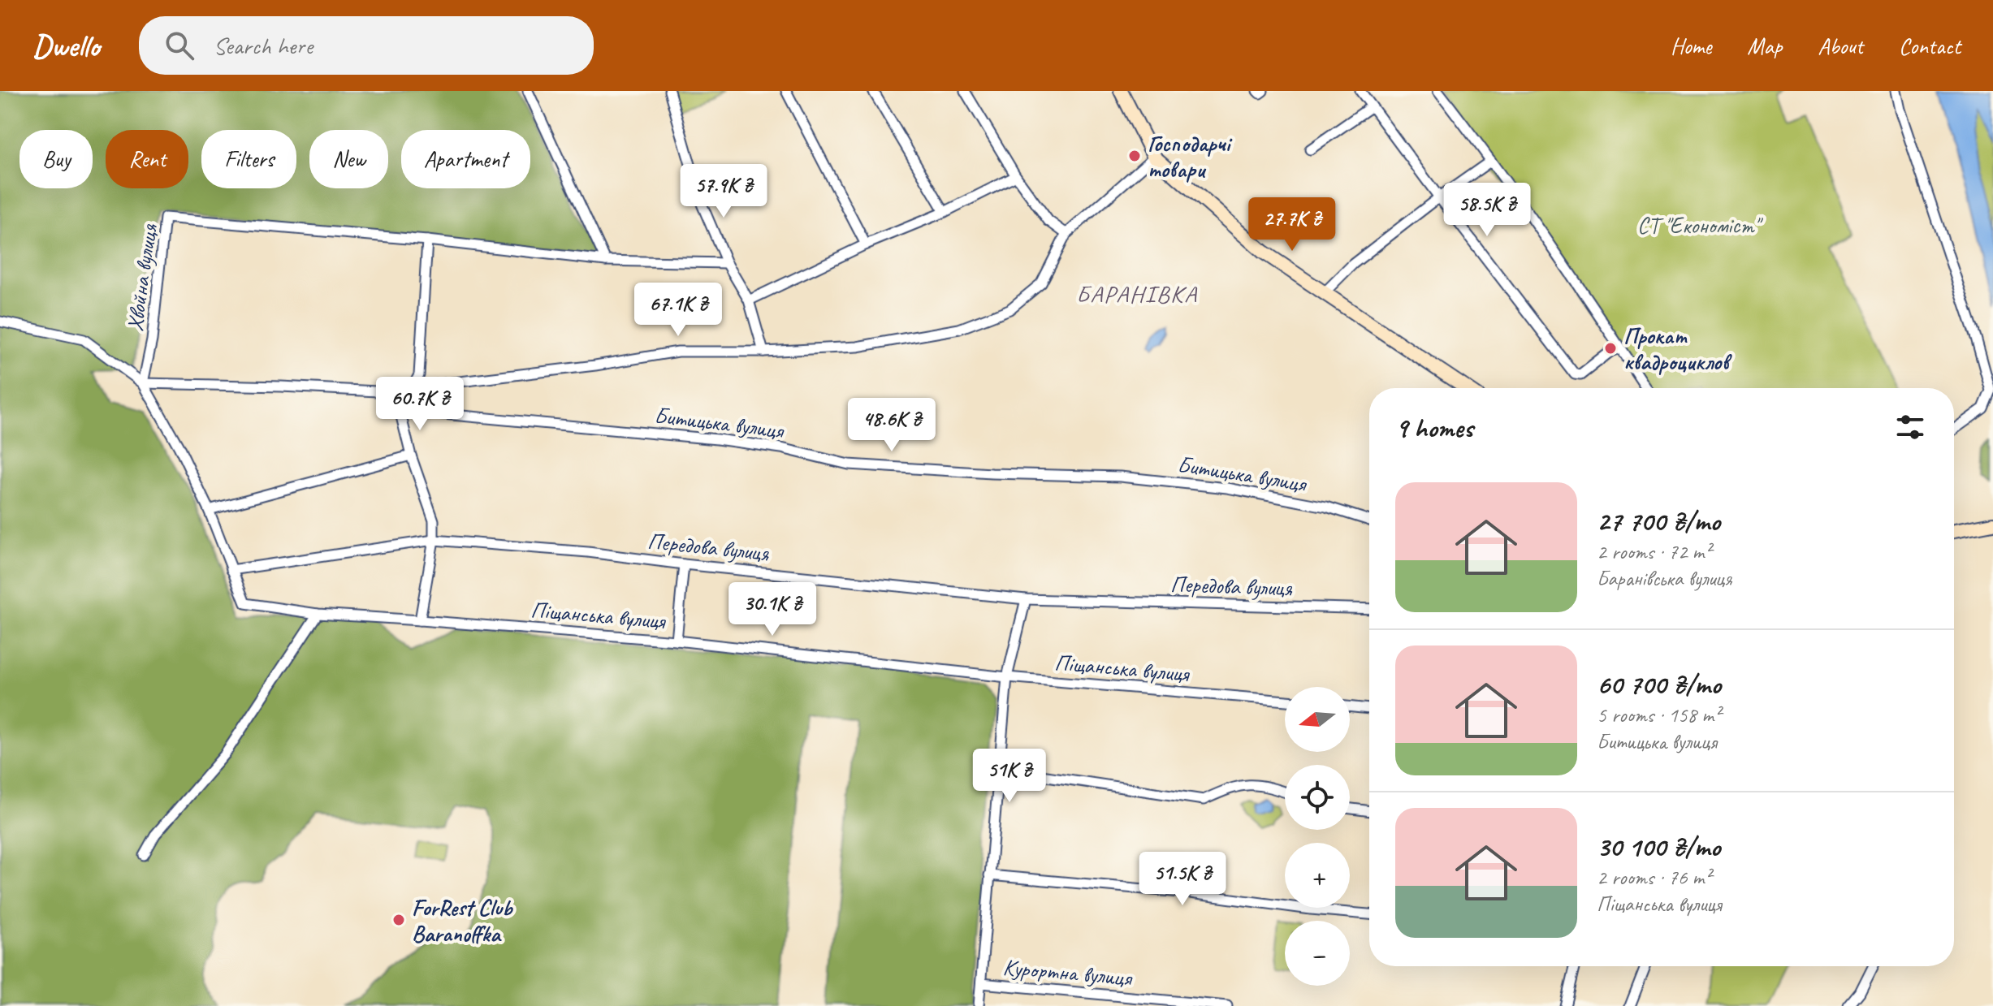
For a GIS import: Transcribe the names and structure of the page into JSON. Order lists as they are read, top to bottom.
{
  "streets": {
    "street": [
      "Хвойна вулиця",
      "Битицька вулиця",
      "Передова вулиця",
      "Піщанська вулиця",
      "Курортна вулиця"
    ]
  },
  "crossings": [
    ["Передова вулиця", "Піщанська вулиця"]
  ],
  "districts": ["БАРАНІВКА"],
  "parks": ["СТ \"Економіст\""],
  "places": ["Господарчі товари", "Прокат квадроциклов", "ForRest Club Baranoffka"],
  "north": "left",
  "page": {
    "header": "Dwello",
    "search": "Search here",
    "nav": [
      "Home",
      "Map",
      "About",
      "Contact"
    ],
    "chip": [
      "Buy",
      "Rent",
      "Filters",
      "New",
      "Apartment"
    ],
    "price": [
      "57.9K ₴",
      "58.5K ₴",
      "27.7K ₴",
      "67.1K ₴",
      "60.7K ₴",
      "48.6K ₴",
      "30.1K ₴",
      "51K ₴",
      "51.5K ₴"
    ],
    "heading": "9 homes",
    "list": [
      {
        "name": "27 700 ₴/mo",
        "note": "2 rooms · 72 m² · Баранівська вулиця"
      },
      {
        "name": "60 700 ₴/mo",
        "note": "5 rooms · 158 m² · Битицька вулиця"
      },
      {
        "name": "30 100 ₴/mo",
        "note": "2 rooms · 76 m² · Піщанська вулиця"
      }
    ],
    "map_buttons": ["+", "−"]
  }
}
